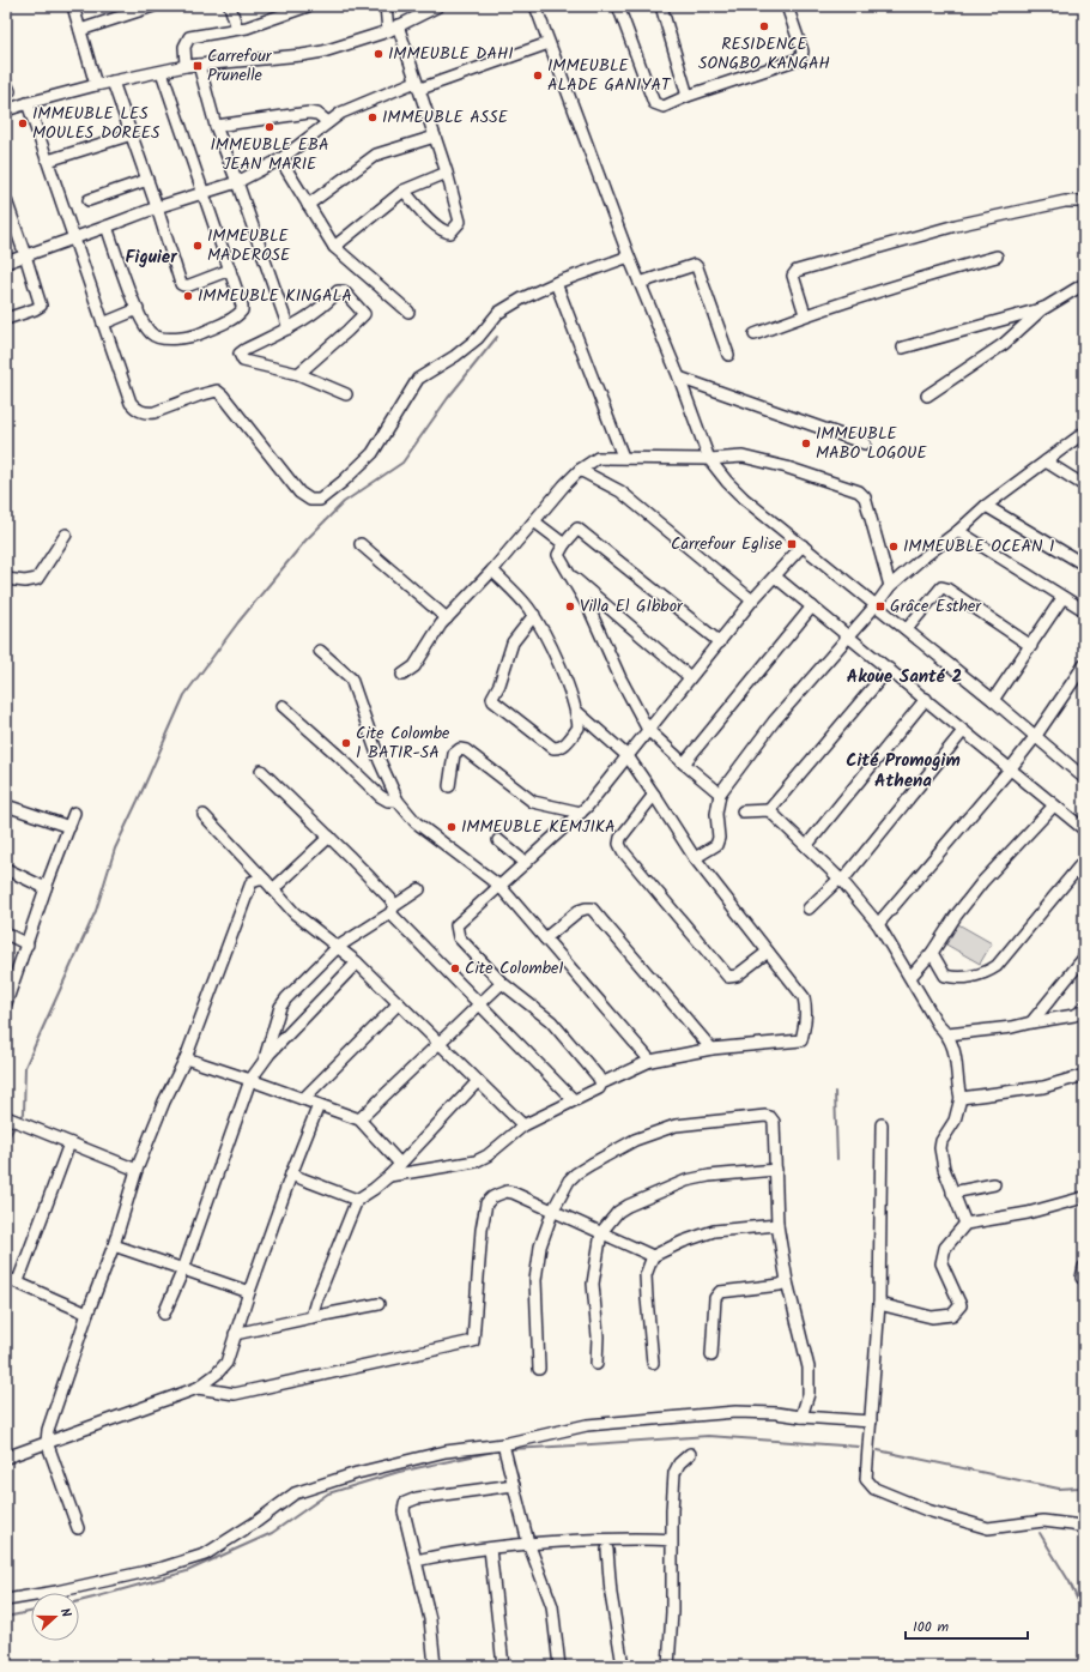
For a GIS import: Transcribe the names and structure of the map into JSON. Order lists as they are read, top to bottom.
{
  "districts": ["Figuier", "Akoue Santé 2", "Cité Promogim Athena"],
  "places": {
    "other": [
      "RESIDENCE SONGBO KANGAH",
      "IMMEUBLE DAHI",
      "IMMEUBLE ALADE GANIYAT",
      "IMMEUBLE ASSE",
      "IMMEUBLE LES MOULES DOREES",
      "IMMEUBLE EBA JEAN MARIE",
      "IMMEUBLE MADEROSE",
      "IMMEUBLE KINGALA",
      "IMMEUBLE MABO LOGOUE",
      "IMMEUBLE OCEAN 1",
      "Villa El GIbbor",
      "Cite Colombe 1 BATIR-SA",
      "IMMEUBLE KEMJIKA",
      "Cite Colombe1"
    ],
    "transit": ["Carrefour Prunelle", "Carrefour Eglise", "Grâce Esther"]
  },
  "scale_bar": "100 m",
  "north": "right"
}
